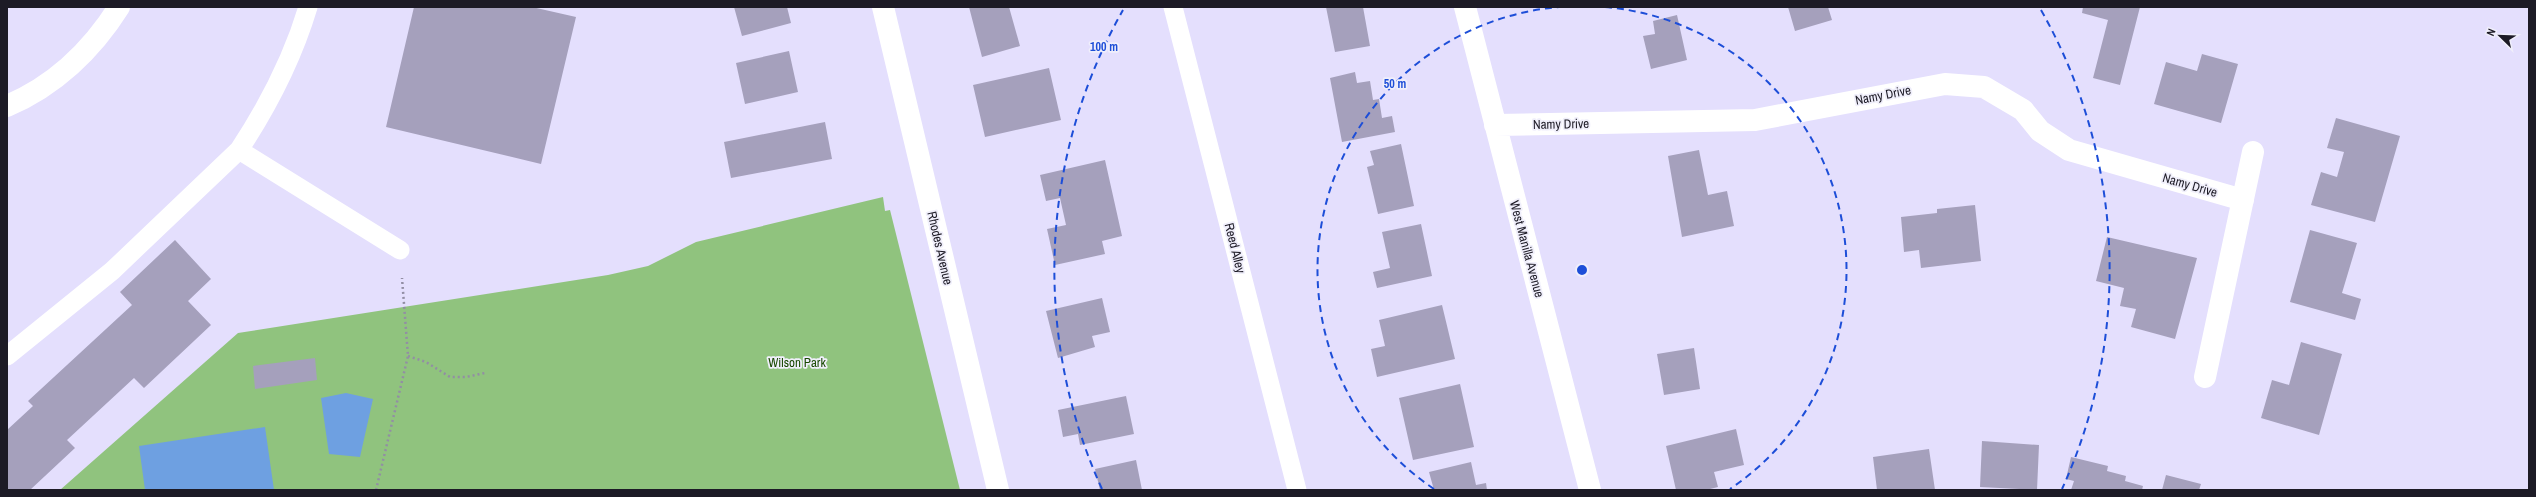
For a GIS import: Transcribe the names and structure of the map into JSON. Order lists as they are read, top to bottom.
{
  "streets": {
    "main road": ["Namy Drive", "Rhodes Avenue", "West Manilla Avenue"],
    "lane": ["Reed Alley"]
  },
  "crossings": [
    ["Namy Drive", "West Manilla Avenue"]
  ],
  "parks": ["Wilson Park"],
  "north": "top left",
  "rings": ["100 m", "50 m"]
}
